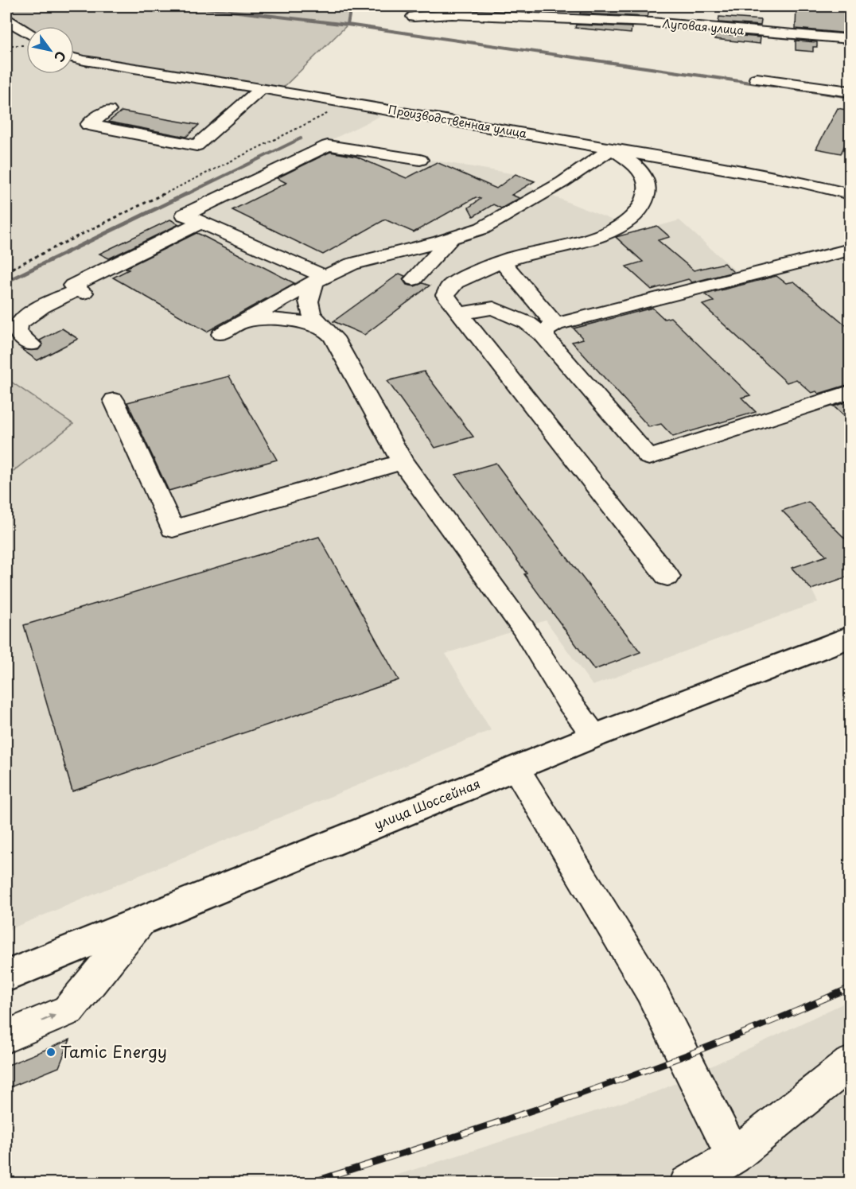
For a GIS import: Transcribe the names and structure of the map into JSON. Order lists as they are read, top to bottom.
{
  "streets": {
    "main road": ["улица Шоссейная"],
    "street": ["Луговая улица", "Производственная улица"]
  },
  "places": ["Tamic Energy"],
  "north": "bottom right"
}
